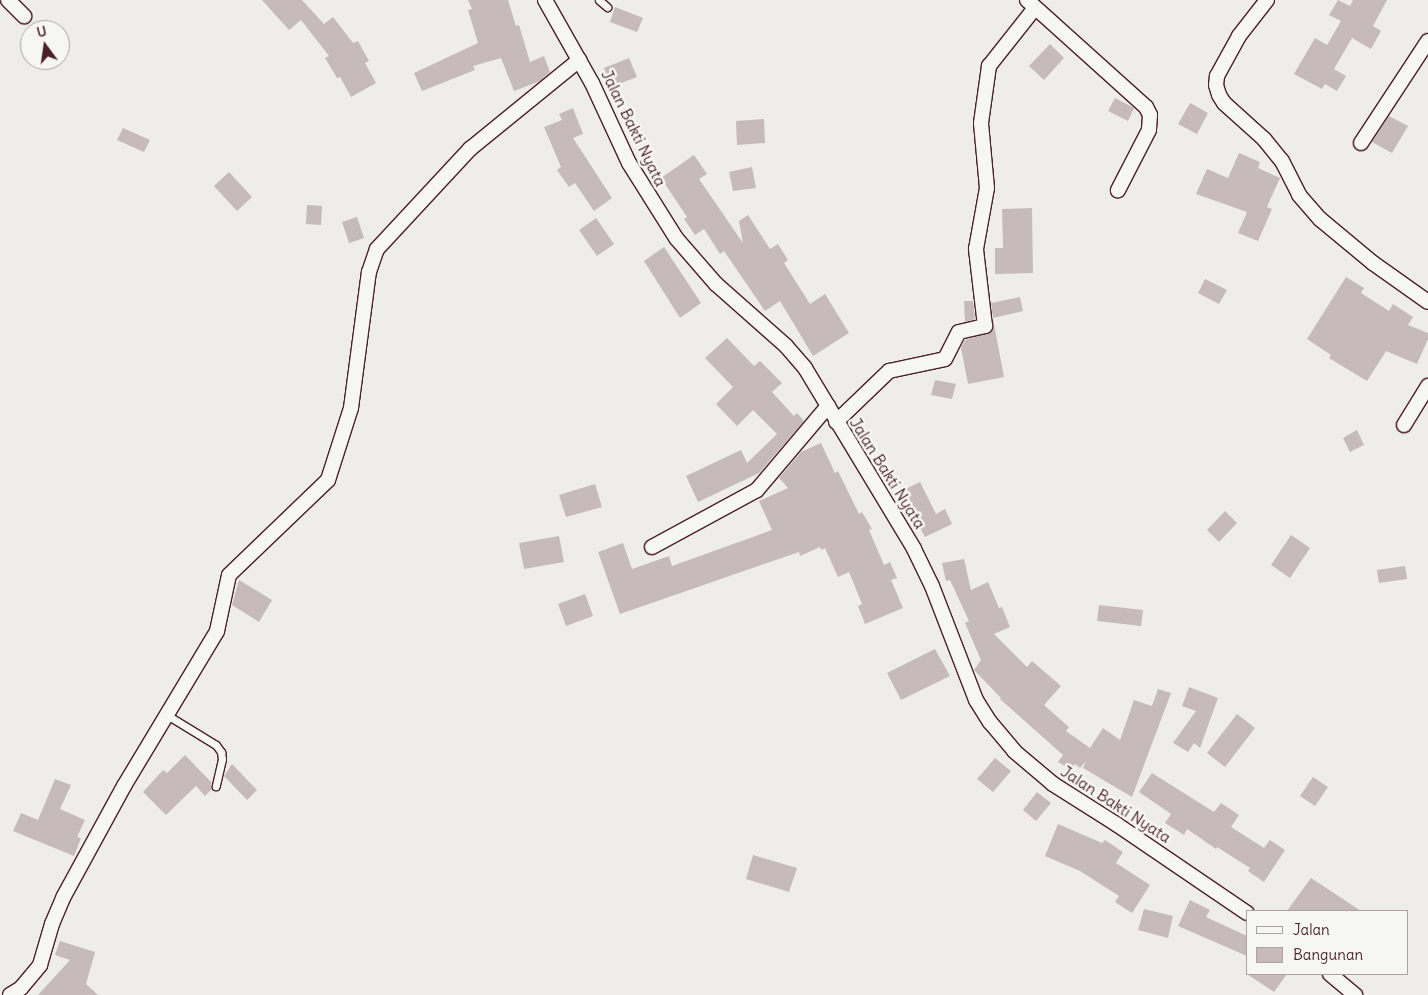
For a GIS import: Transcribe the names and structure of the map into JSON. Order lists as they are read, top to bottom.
{
  "streets": {
    "street": ["Jalan Bakti Nyata"]
  },
  "legend": ["Jalan", "Bangunan"],
  "north": "top"
}
